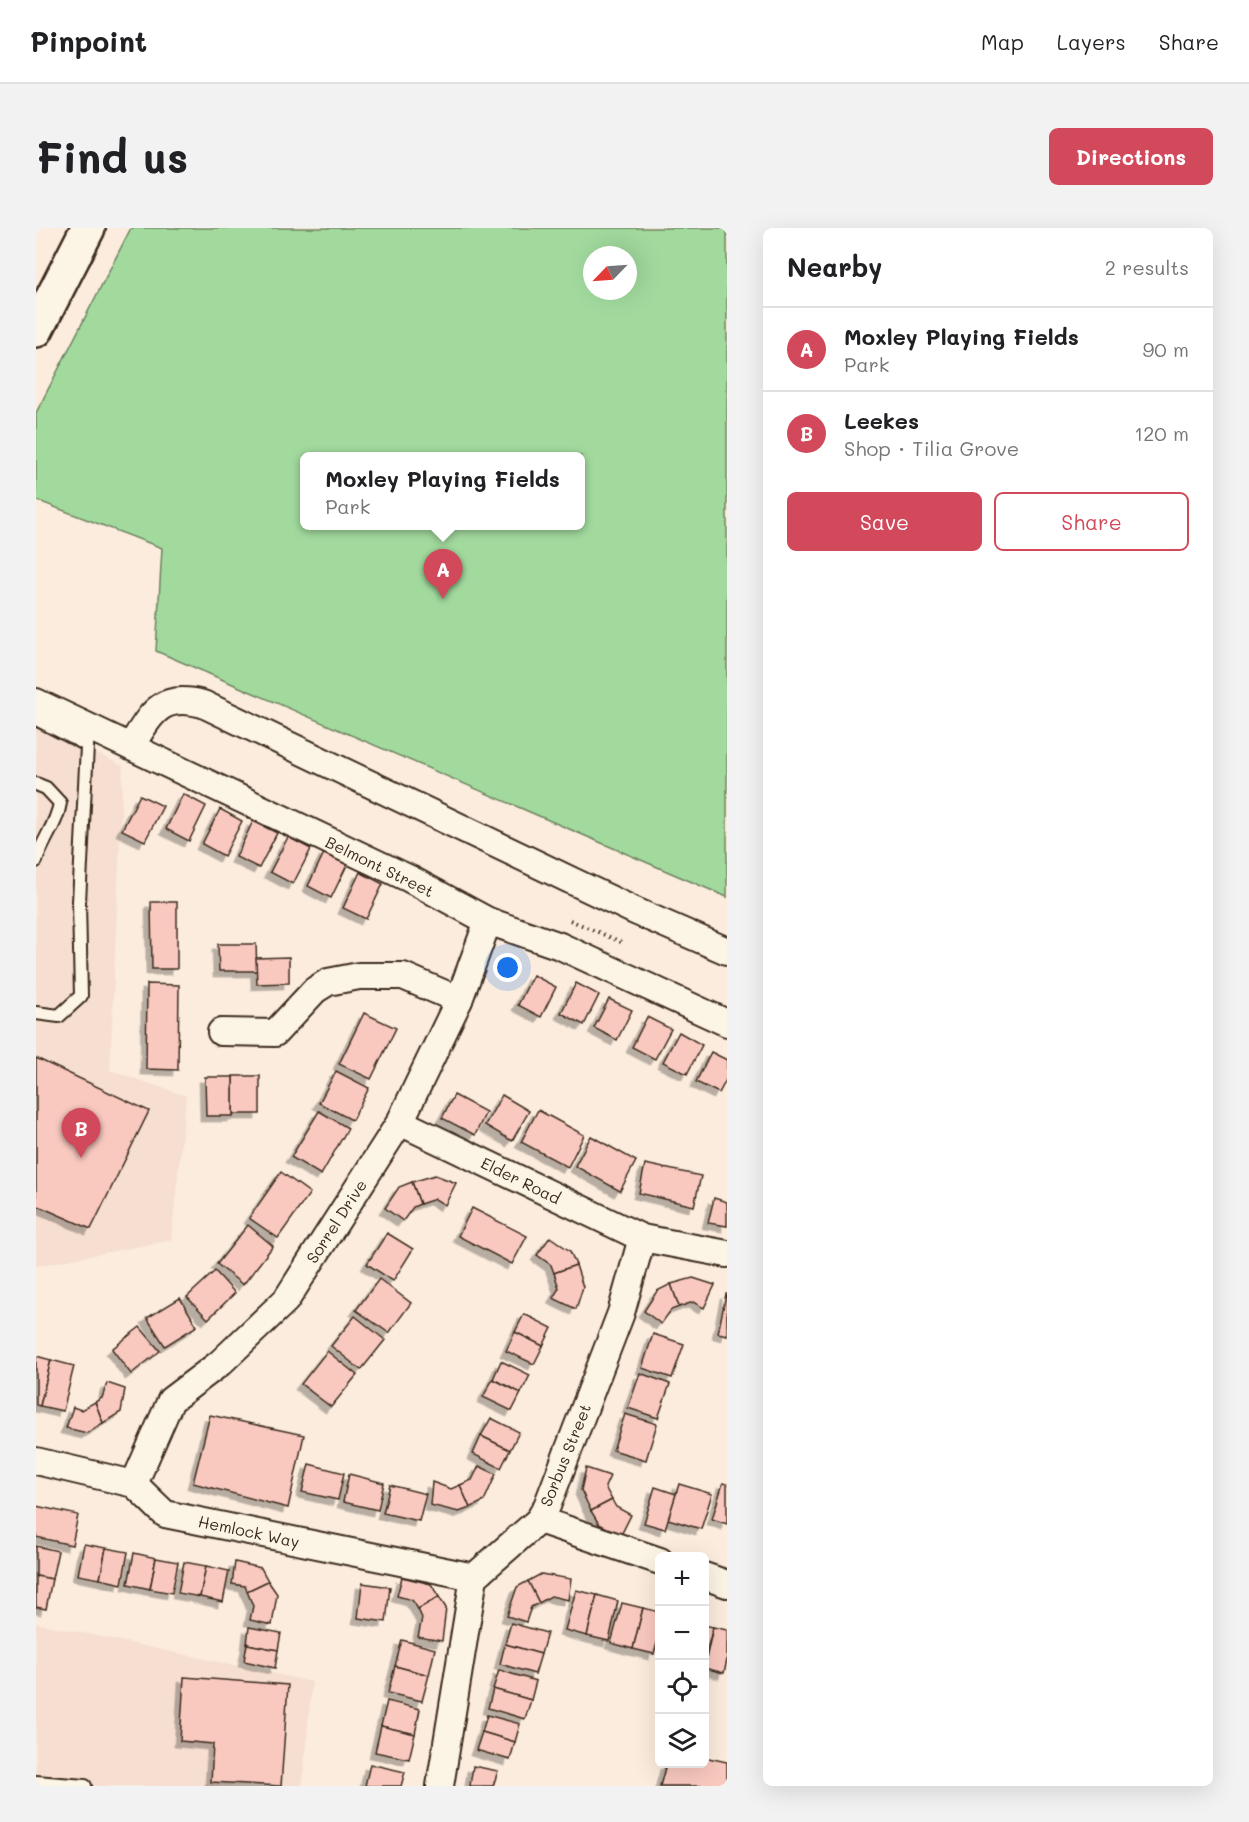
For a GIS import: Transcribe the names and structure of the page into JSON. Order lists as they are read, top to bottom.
{
  "streets": {
    "street": [
      "Belmont Street",
      "Elder Road",
      "Sorrel Drive",
      "Sorbus Street",
      "Hemlock Way"
    ]
  },
  "crossings": [
    ["Belmont Street", "Sorrel Drive"],
    ["Elder Road", "Sorrel Drive"],
    ["Elder Road", "Sorbus Street"],
    ["Sorrel Drive", "Hemlock Way"],
    ["Sorbus Street", "Hemlock Way"]
  ],
  "north": "bottom left",
  "page": {
    "header": "Pinpoint",
    "nav": ["Map", "Layers", "Share"],
    "buttons": [
      "Directions",
      ["Save", "Share"]
    ],
    "title": "Find us",
    "heading": ["Nearby", "2 results"],
    "list": [
      {
        "mark": "A",
        "name": "Moxley Playing Fields",
        "note": "Park",
        "value": "90 m"
      },
      {
        "mark": "B",
        "name": "Leekes",
        "note": "Shop · Tilia Grove",
        "value": "120 m"
      }
    ],
    "popup": ["Moxley Playing Fields", "Park"],
    "pins": ["A", "B"],
    "map_buttons": ["+", "−"]
  }
}
